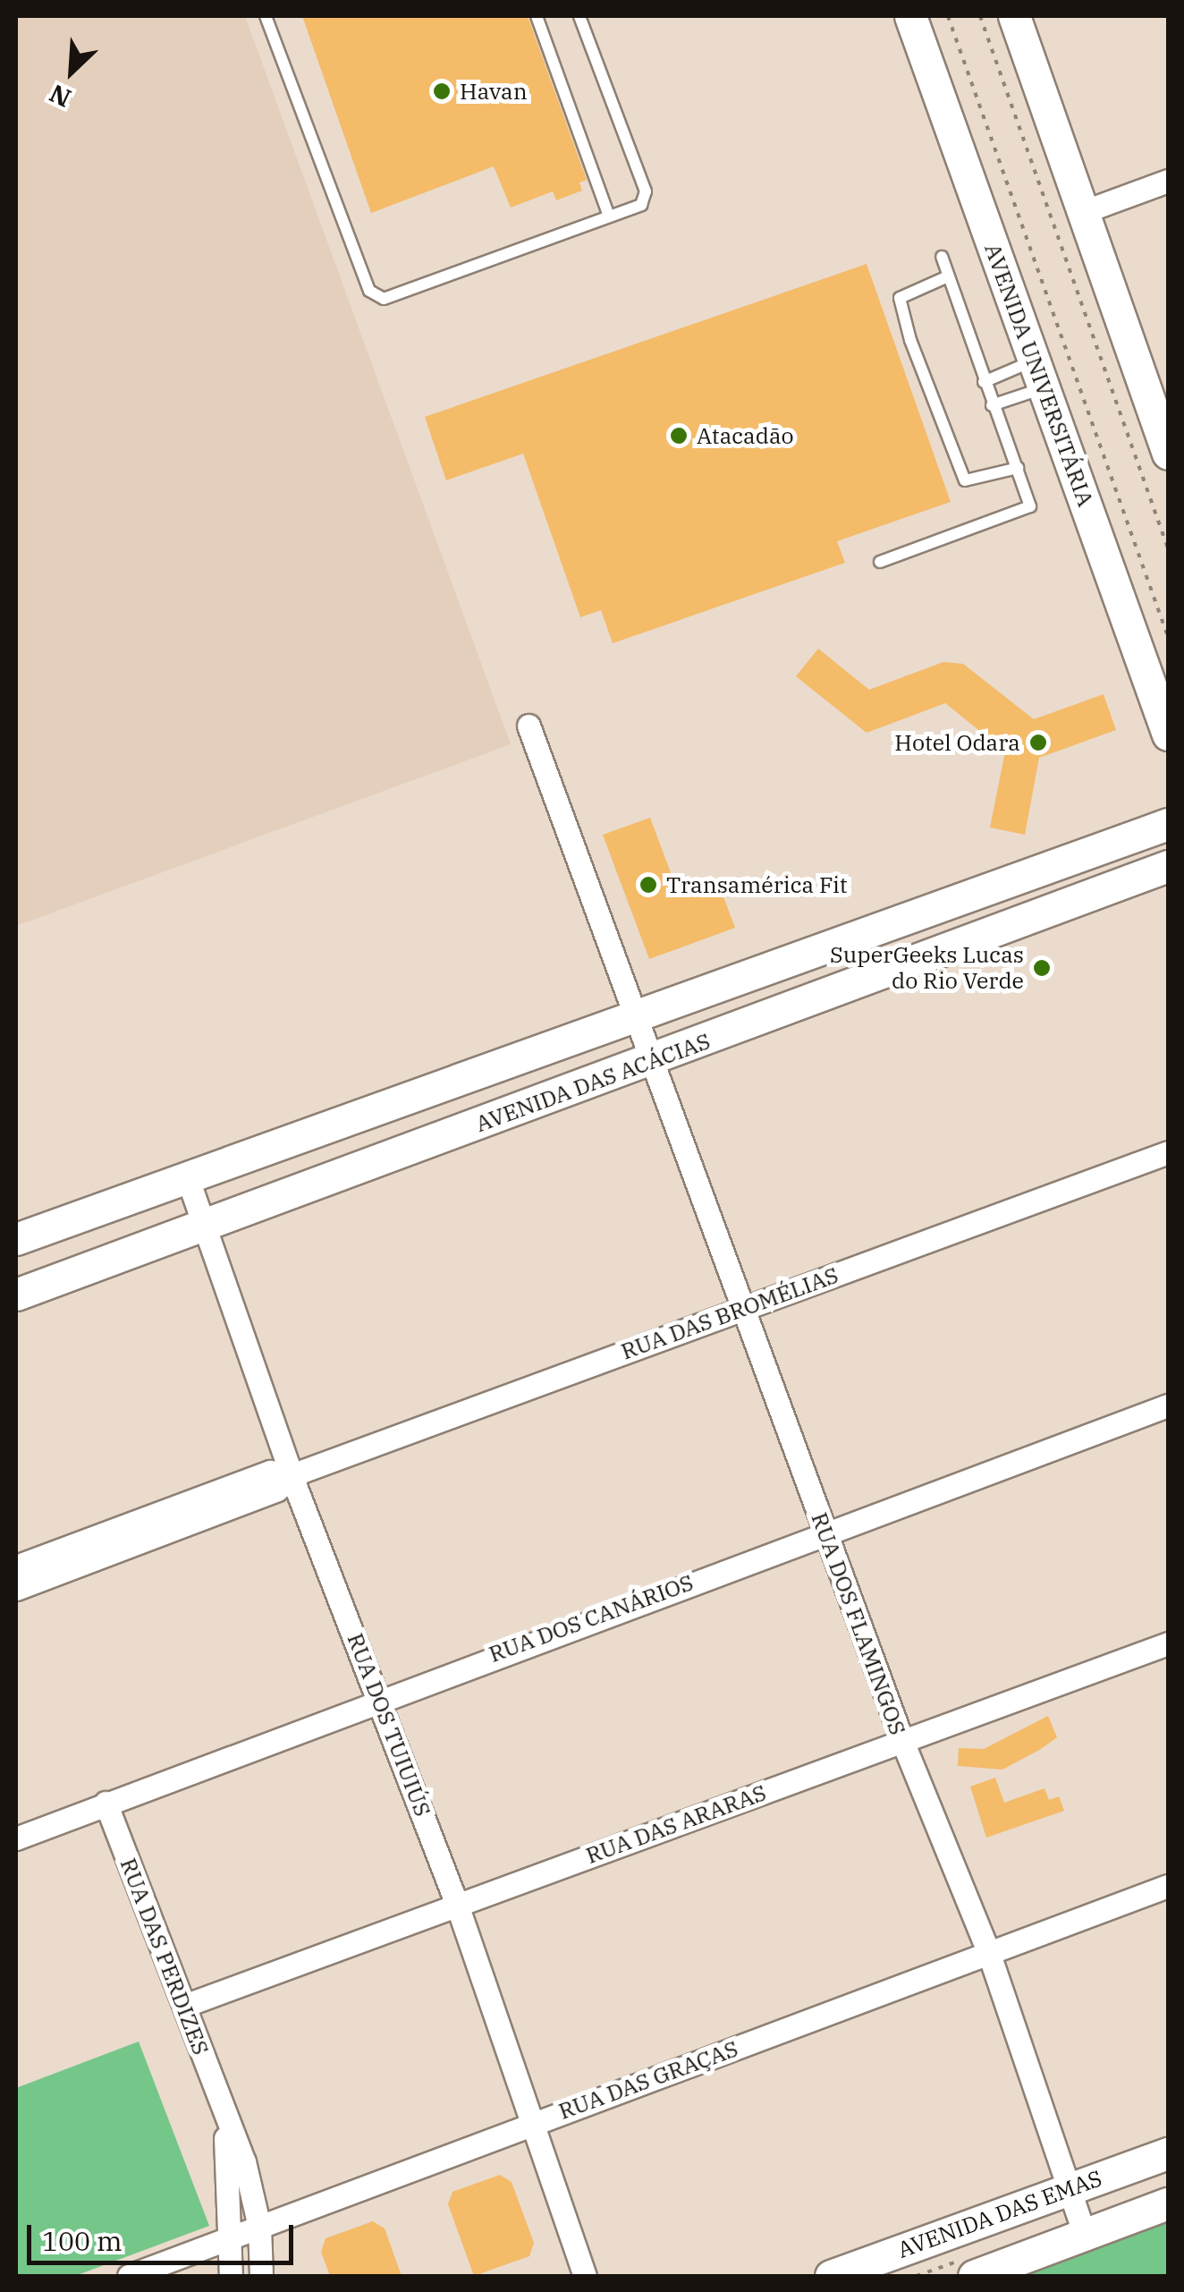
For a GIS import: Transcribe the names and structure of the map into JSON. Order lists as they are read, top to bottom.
{
  "streets": {
    "street": [
      "AVENIDA UNIVERSITÁRIA",
      "AVENIDA DAS ACÁCIAS",
      "RUA DAS BROMÉLIAS",
      "RUA DOS CANÁRIOS",
      "RUA DOS FLAMINGOS",
      "RUA DOS TUIUIÚS",
      "RUA DAS ARARAS",
      "RUA DAS PERDIZES",
      "RUA DAS GRAÇAS",
      "AVENIDA DAS EMAS"
    ]
  },
  "crossings": [
    ["AVENIDA DAS ACÁCIAS", "RUA DOS FLAMINGOS"],
    ["AVENIDA DAS ACÁCIAS", "RUA DOS TUIUIÚS"],
    ["RUA DAS BROMÉLIAS", "RUA DOS FLAMINGOS"],
    ["RUA DAS BROMÉLIAS", "RUA DOS TUIUIÚS"],
    ["RUA DOS CANÁRIOS", "RUA DOS FLAMINGOS"],
    ["RUA DOS CANÁRIOS", "RUA DOS TUIUIÚS"],
    ["RUA DOS CANÁRIOS", "RUA DAS PERDIZES"],
    ["RUA DOS FLAMINGOS", "RUA DAS ARARAS"],
    ["RUA DOS FLAMINGOS", "RUA DAS GRAÇAS"],
    ["RUA DOS FLAMINGOS", "AVENIDA DAS EMAS"],
    ["RUA DOS TUIUIÚS", "RUA DAS ARARAS"],
    ["RUA DOS TUIUIÚS", "RUA DAS GRAÇAS"],
    ["RUA DAS ARARAS", "RUA DAS PERDIZES"],
    ["RUA DAS PERDIZES", "RUA DAS GRAÇAS"]
  ],
  "places": [
    "Havan",
    "Atacadão",
    "Hotel Odara",
    "Transamérica Fit",
    "SuperGeeks Lucas do Rio Verde"
  ],
  "scale_bar": "100 m",
  "north": "bottom left"
}
